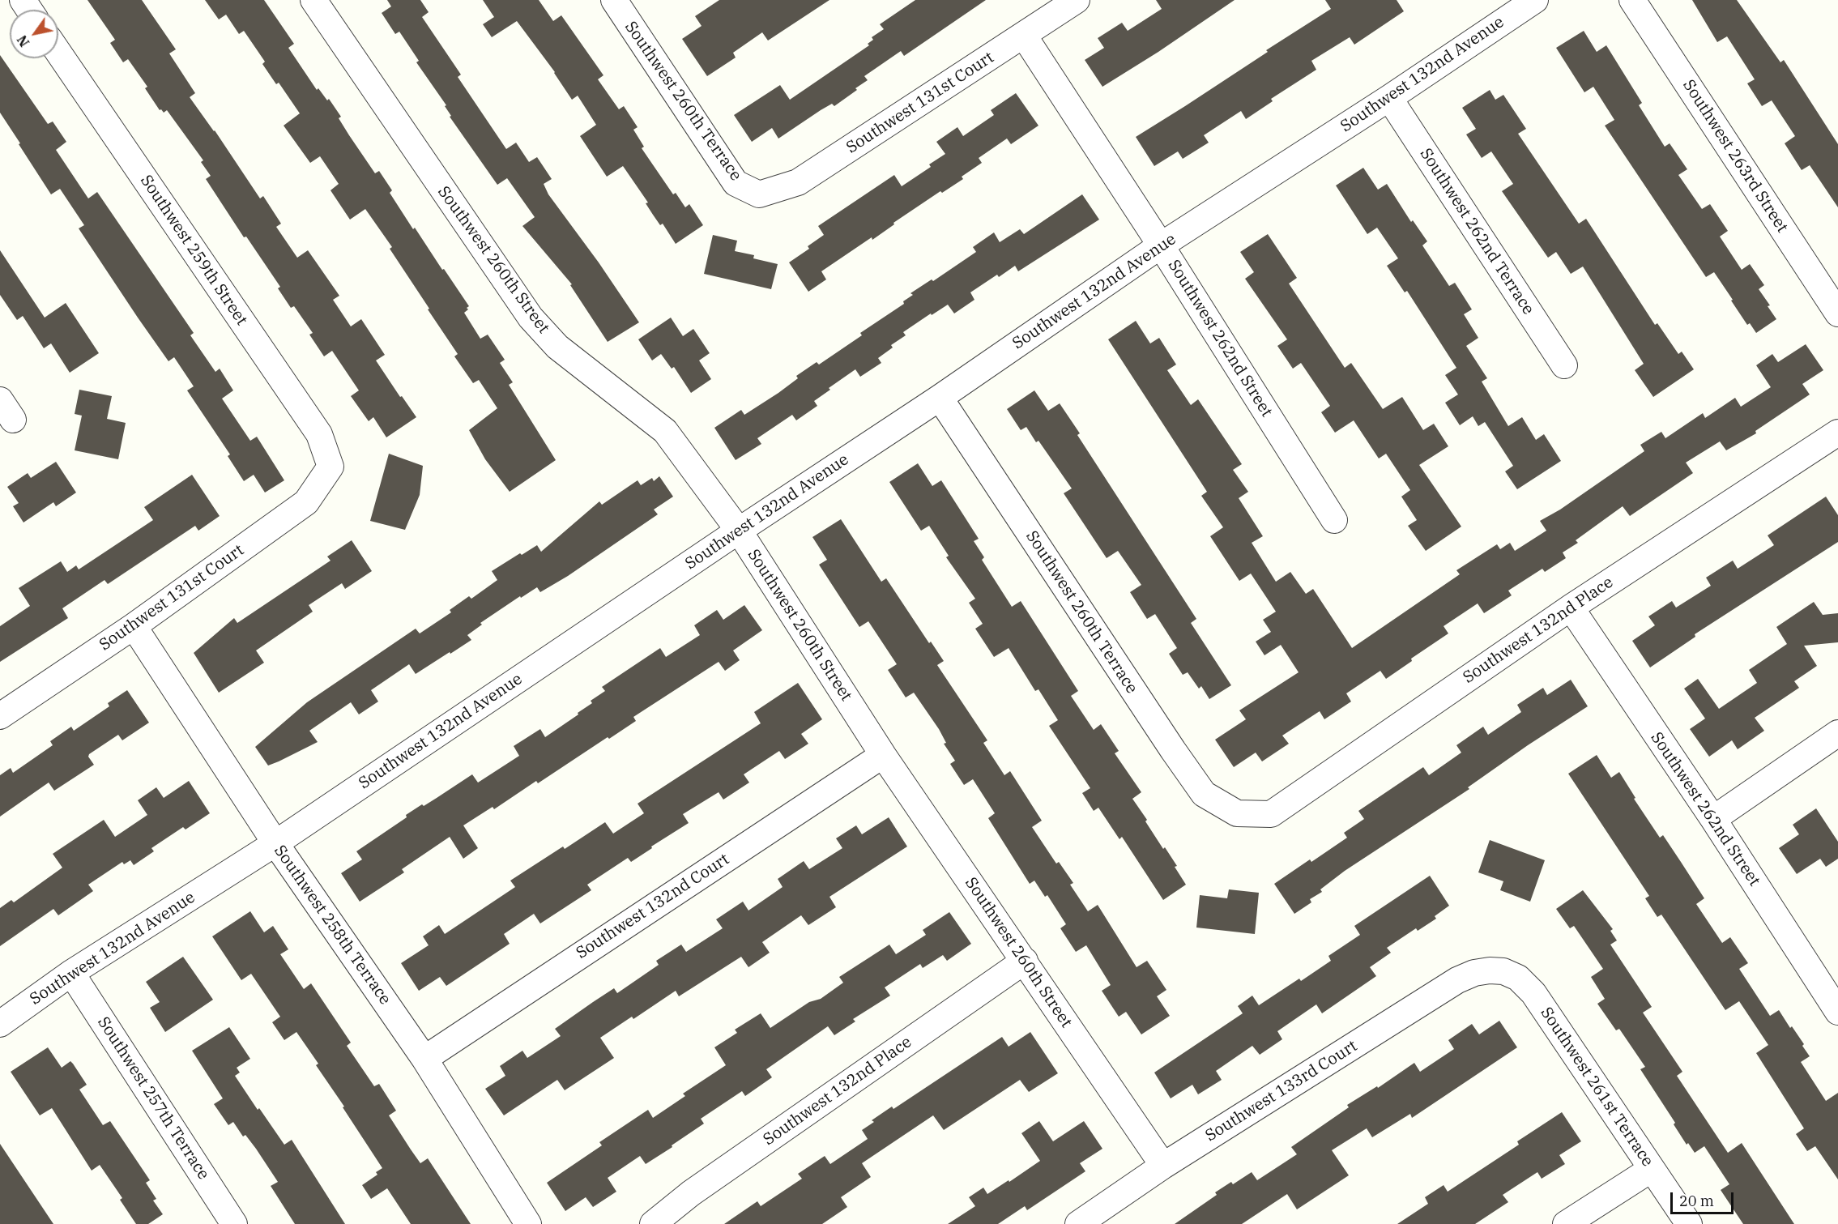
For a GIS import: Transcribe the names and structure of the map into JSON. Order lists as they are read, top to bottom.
{
  "streets": {
    "street": [
      "Southwest 132nd Avenue",
      "Southwest 260th Terrace",
      "Southwest 131st Court",
      "Southwest 263rd Street",
      "Southwest 262nd Terrace",
      "Southwest 259th Street",
      "Southwest 260th Street",
      "Southwest 262nd Street",
      "Southwest 132nd Place",
      "Southwest 132nd Court",
      "Southwest 258th Terrace",
      "Southwest 261st Terrace",
      "Southwest 133rd Court",
      "Southwest 257th Terrace"
    ]
  },
  "crossings": [
    ["Southwest 132nd Avenue", "Southwest 260th Terrace"],
    ["Southwest 132nd Avenue", "Southwest 262nd Terrace"],
    ["Southwest 132nd Avenue", "Southwest 260th Street"],
    ["Southwest 132nd Avenue", "Southwest 262nd Street"],
    ["Southwest 132nd Avenue", "Southwest 258th Terrace"],
    ["Southwest 132nd Avenue", "Southwest 257th Terrace"],
    ["Southwest 260th Terrace", "Southwest 131st Court"],
    ["Southwest 260th Terrace", "Southwest 132nd Place"],
    ["Southwest 131st Court", "Southwest 259th Street"],
    ["Southwest 131st Court", "Southwest 262nd Street"],
    ["Southwest 131st Court", "Southwest 258th Terrace"],
    ["Southwest 260th Street", "Southwest 132nd Place"],
    ["Southwest 260th Street", "Southwest 132nd Court"],
    ["Southwest 260th Street", "Southwest 133rd Court"],
    ["Southwest 262nd Street", "Southwest 132nd Place"],
    ["Southwest 132nd Court", "Southwest 258th Terrace"],
    ["Southwest 261st Terrace", "Southwest 133rd Court"]
  ],
  "scale_bar": "20 m",
  "north": "bottom left"
}
